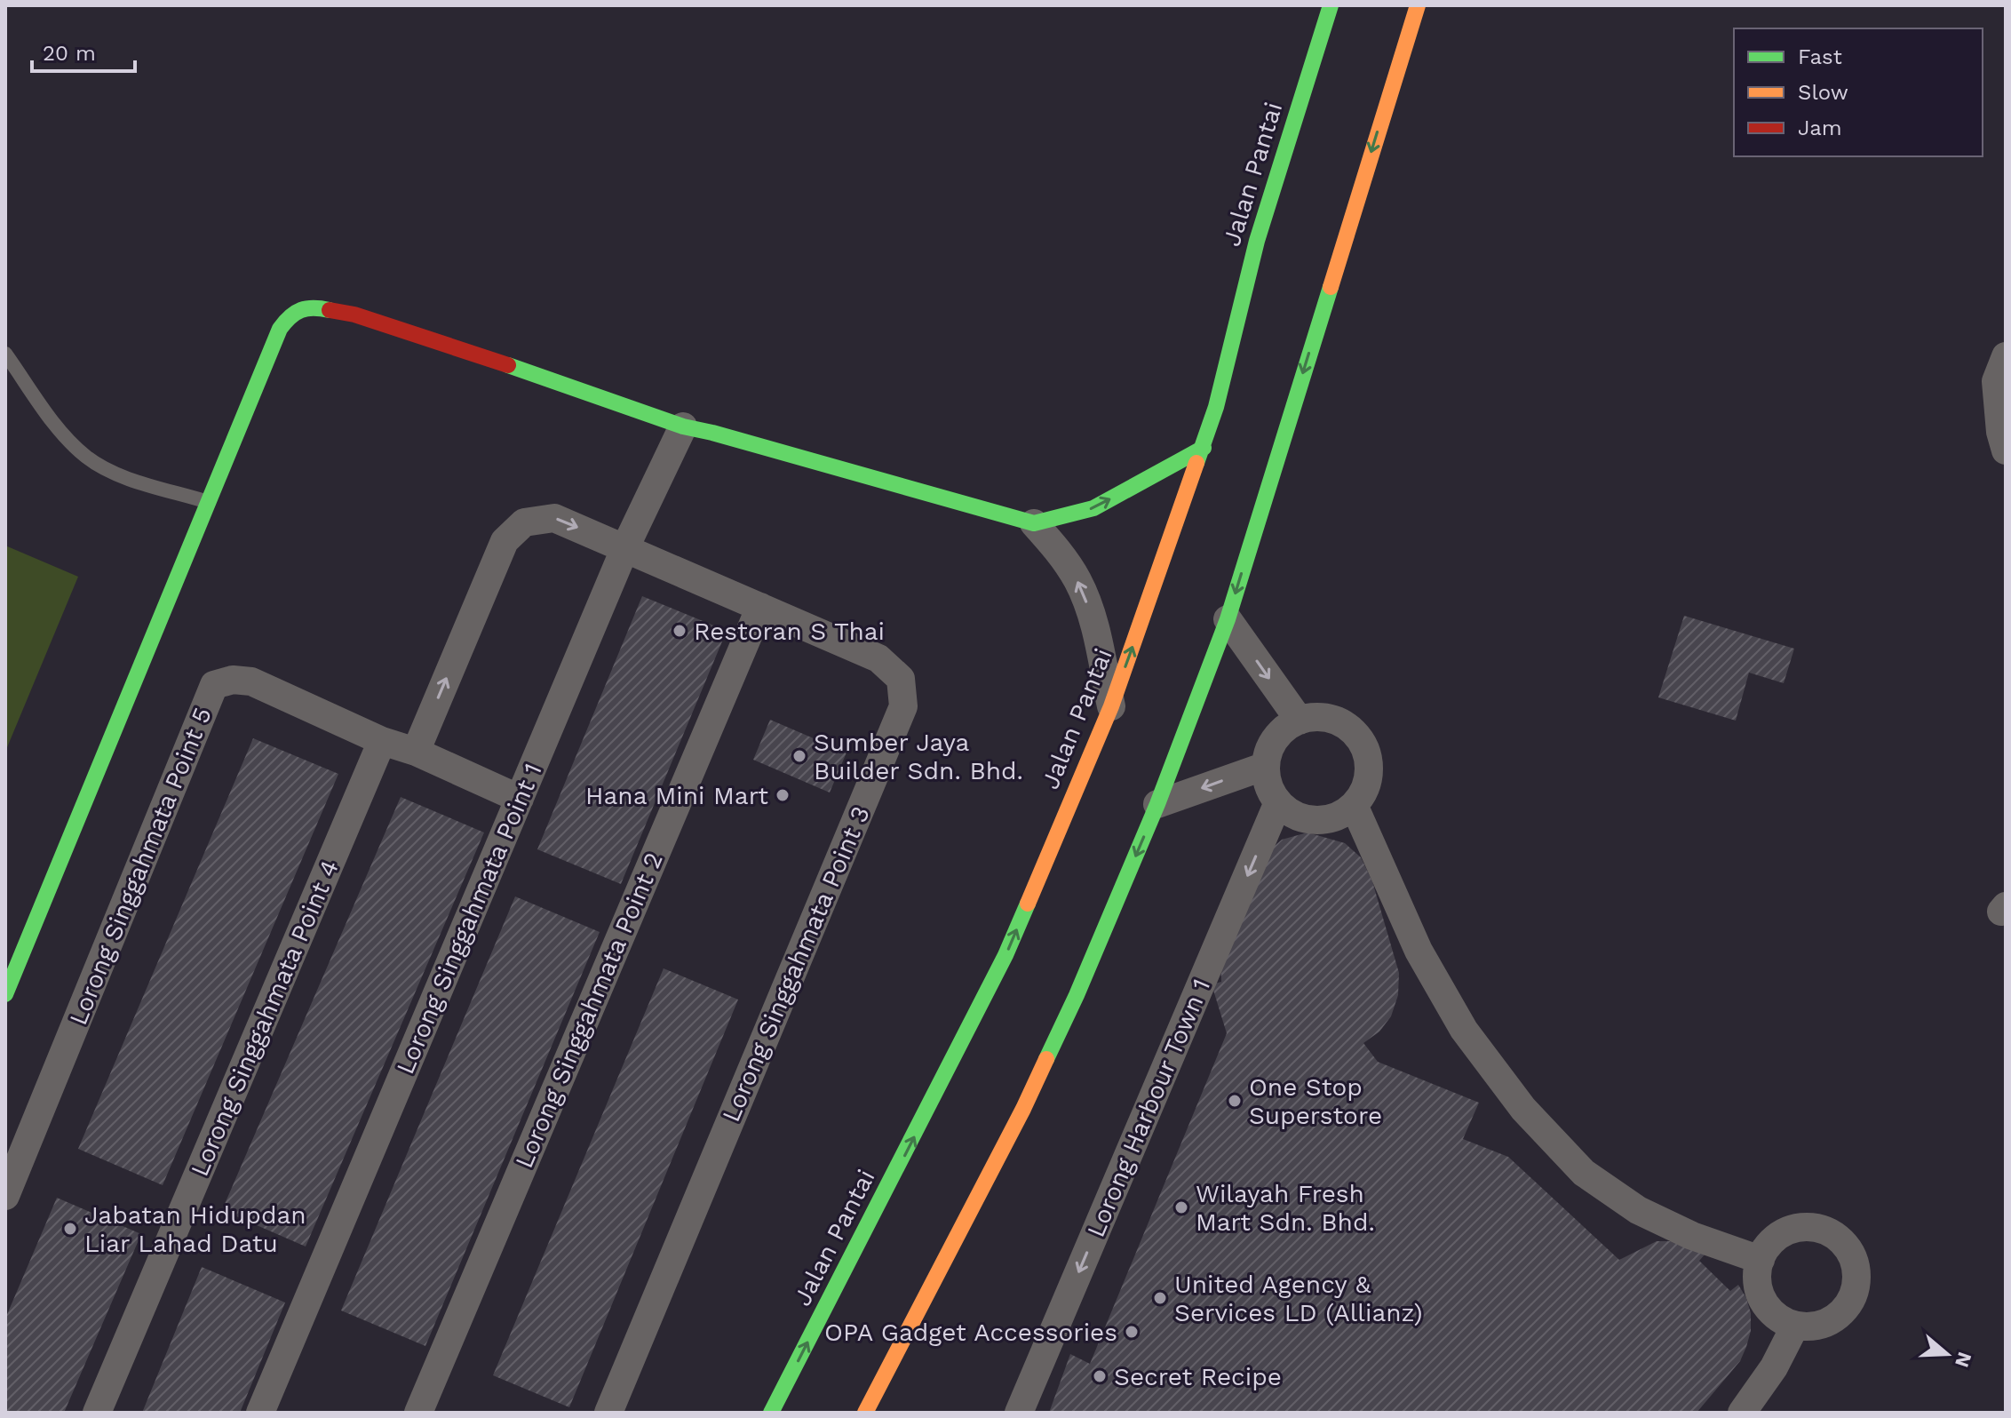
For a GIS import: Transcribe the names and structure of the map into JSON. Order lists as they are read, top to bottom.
{
  "streets": {
    "street": [
      "Jalan Pantai",
      "Lorong Singgahmata Point 5",
      "Lorong Singgahmata Point 1",
      "Lorong Singgahmata Point 3",
      "Lorong Singgahmata Point 2",
      "Lorong Singgahmata Point 4",
      "Lorong Harbour Town 1"
    ]
  },
  "crossings": [
    ["Lorong Singgahmata Point 5", "Lorong Singgahmata Point 1"],
    ["Lorong Singgahmata Point 5", "Lorong Singgahmata Point 3"],
    ["Lorong Singgahmata Point 5", "Lorong Singgahmata Point 4"],
    ["Lorong Singgahmata Point 1", "Lorong Singgahmata Point 3"],
    ["Lorong Singgahmata Point 3", "Lorong Singgahmata Point 2"]
  ],
  "places": [
    "Restoran S Thai",
    "Sumber Jaya Builder Sdn. Bhd.",
    "Hana Mini Mart",
    "One Stop Superstore",
    "Wilayah Fresh Mart Sdn. Bhd.",
    "Jabatan Hidupdan Liar Lahad Datu",
    "United Agency & Services LD (Allianz)",
    "OPA Gadget Accessories",
    "Secret Recipe"
  ],
  "legend": ["Fast", "Slow", "Jam"],
  "scale_bar": "20 m",
  "north": "right"
}
